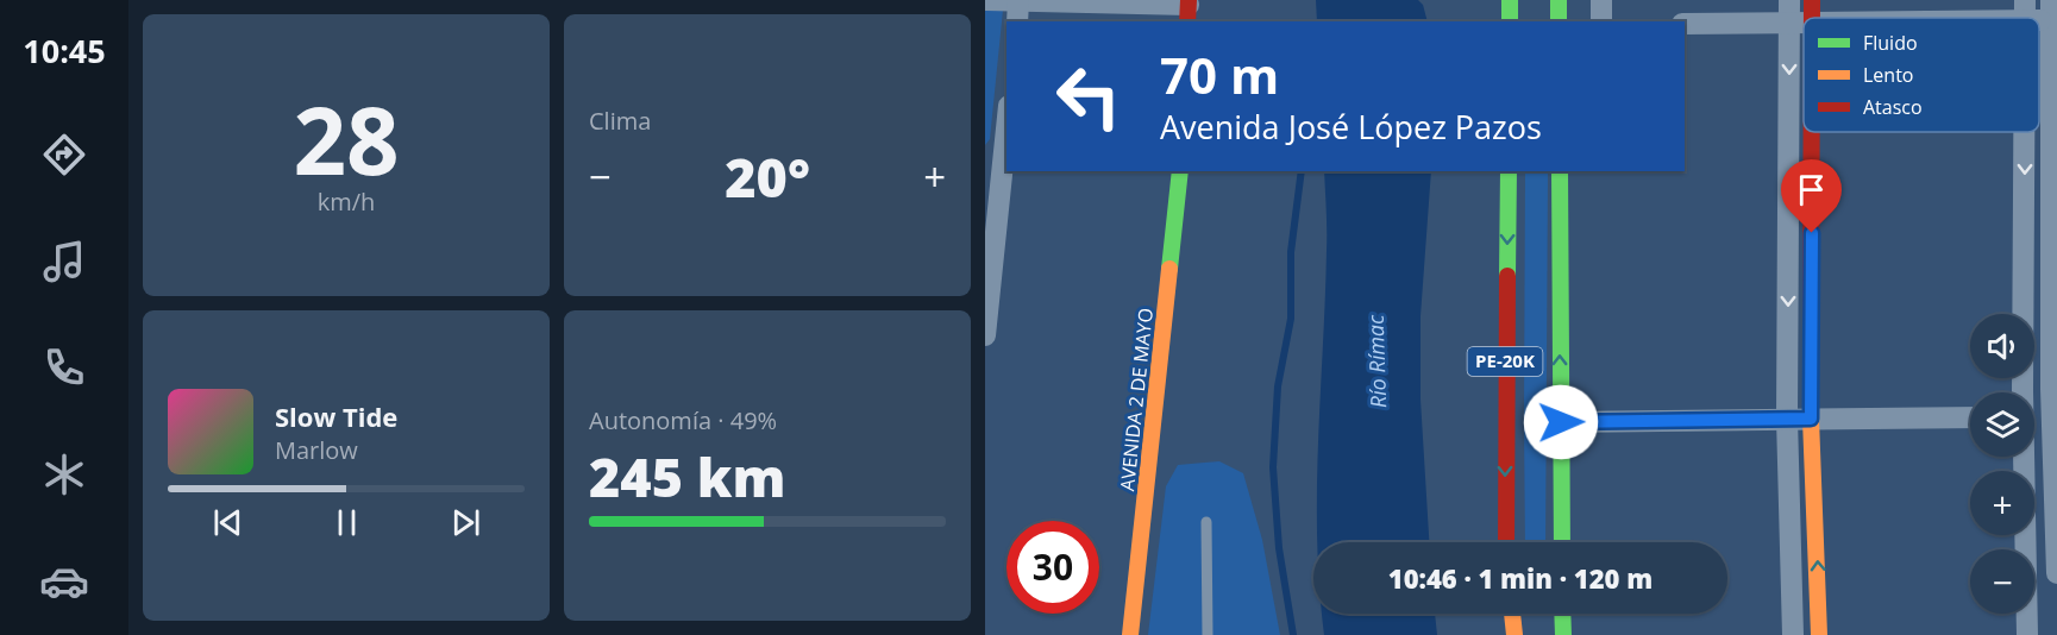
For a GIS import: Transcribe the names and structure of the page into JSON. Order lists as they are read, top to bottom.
{
  "streets": {
    "main road": ["PE-20K", "AVENIDA 2 DE MAYO"]
  },
  "water": ["Río Rímac"],
  "legend": ["Fluido", "Lento", "Atasco"],
  "page": {
    "tabs": "10:45",
    "tile": [
      ["28", "km/h"],
      "Clima",
      ["Autonomía · 49%", "245 km"]
    ],
    "turn": ["70 m", "Avenida José López Pazos"],
    "heat": ["−", "20°", "+"],
    "map_buttons": ["+", "−"],
    "song": ["Slow Tide", "Marlow"],
    "limit": "30",
    "trip": "10:46 · 1 min · 120 m"
  }
}
